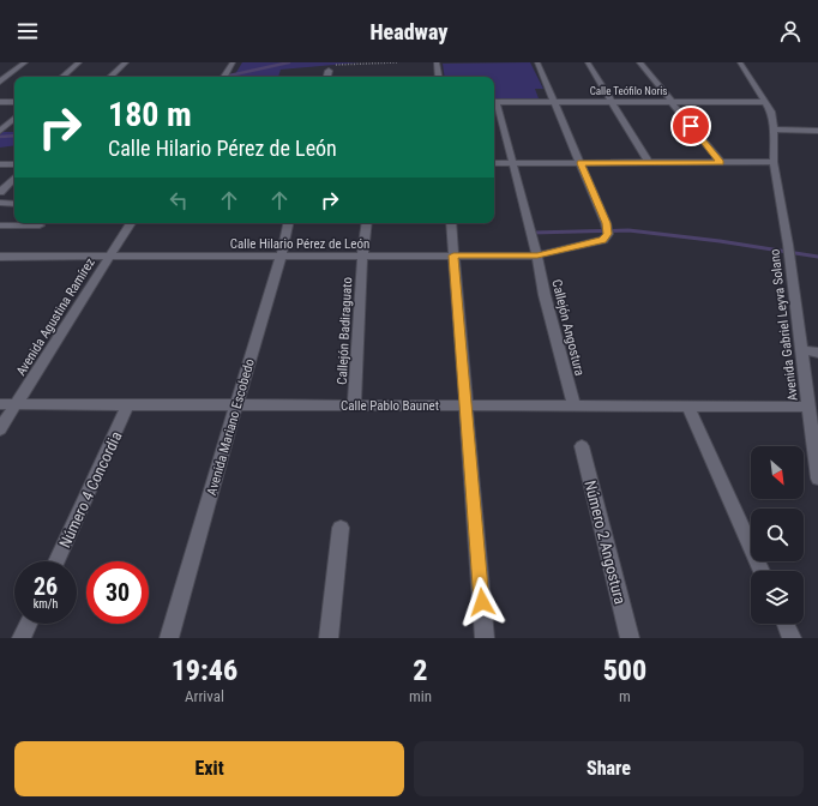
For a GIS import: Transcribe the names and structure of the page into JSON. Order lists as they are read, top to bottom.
{
  "streets": {
    "street": [
      "Calle Teófilo Noris",
      "Calle Hilario Pérez de León",
      "Avenida Agustina Ramírez",
      "Avenida Gabriel Leyva Solano",
      "Callejón Angostura",
      "Callejón Badiraguato",
      "Calle Pablo Baunet",
      "Avenida Mariano Escobedo",
      "Número 4 Concordia",
      "Número 2 Angostura"
    ]
  },
  "crossings": [
    ["Calle Teófilo Noris", "Avenida Gabriel Leyva Solano"],
    ["Calle Hilario Pérez de León", "Avenida Agustina Ramírez"],
    ["Calle Hilario Pérez de León", "Callejón Angostura"],
    ["Calle Hilario Pérez de León", "Callejón Badiraguato"],
    ["Calle Hilario Pérez de León", "Avenida Mariano Escobedo"],
    ["Avenida Agustina Ramírez", "Calle Pablo Baunet"],
    ["Avenida Gabriel Leyva Solano", "Calle Pablo Baunet"],
    ["Callejón Angostura", "Calle Pablo Baunet"],
    ["Callejón Badiraguato", "Calle Pablo Baunet"],
    ["Calle Pablo Baunet", "Avenida Mariano Escobedo"],
    ["Calle Pablo Baunet", "Número 4 Concordia"]
  ],
  "north": "bottom right",
  "page": {
    "header": "Headway",
    "turn": ["180 m", "Calle Hilario Pérez de León"],
    "speed": "26 km/h",
    "limit": "30",
    "eta": [
      "19:46",
      "Arrival",
      "2",
      "min",
      "500",
      "m"
    ],
    "buttons": ["Exit", "Share"]
  }
}
